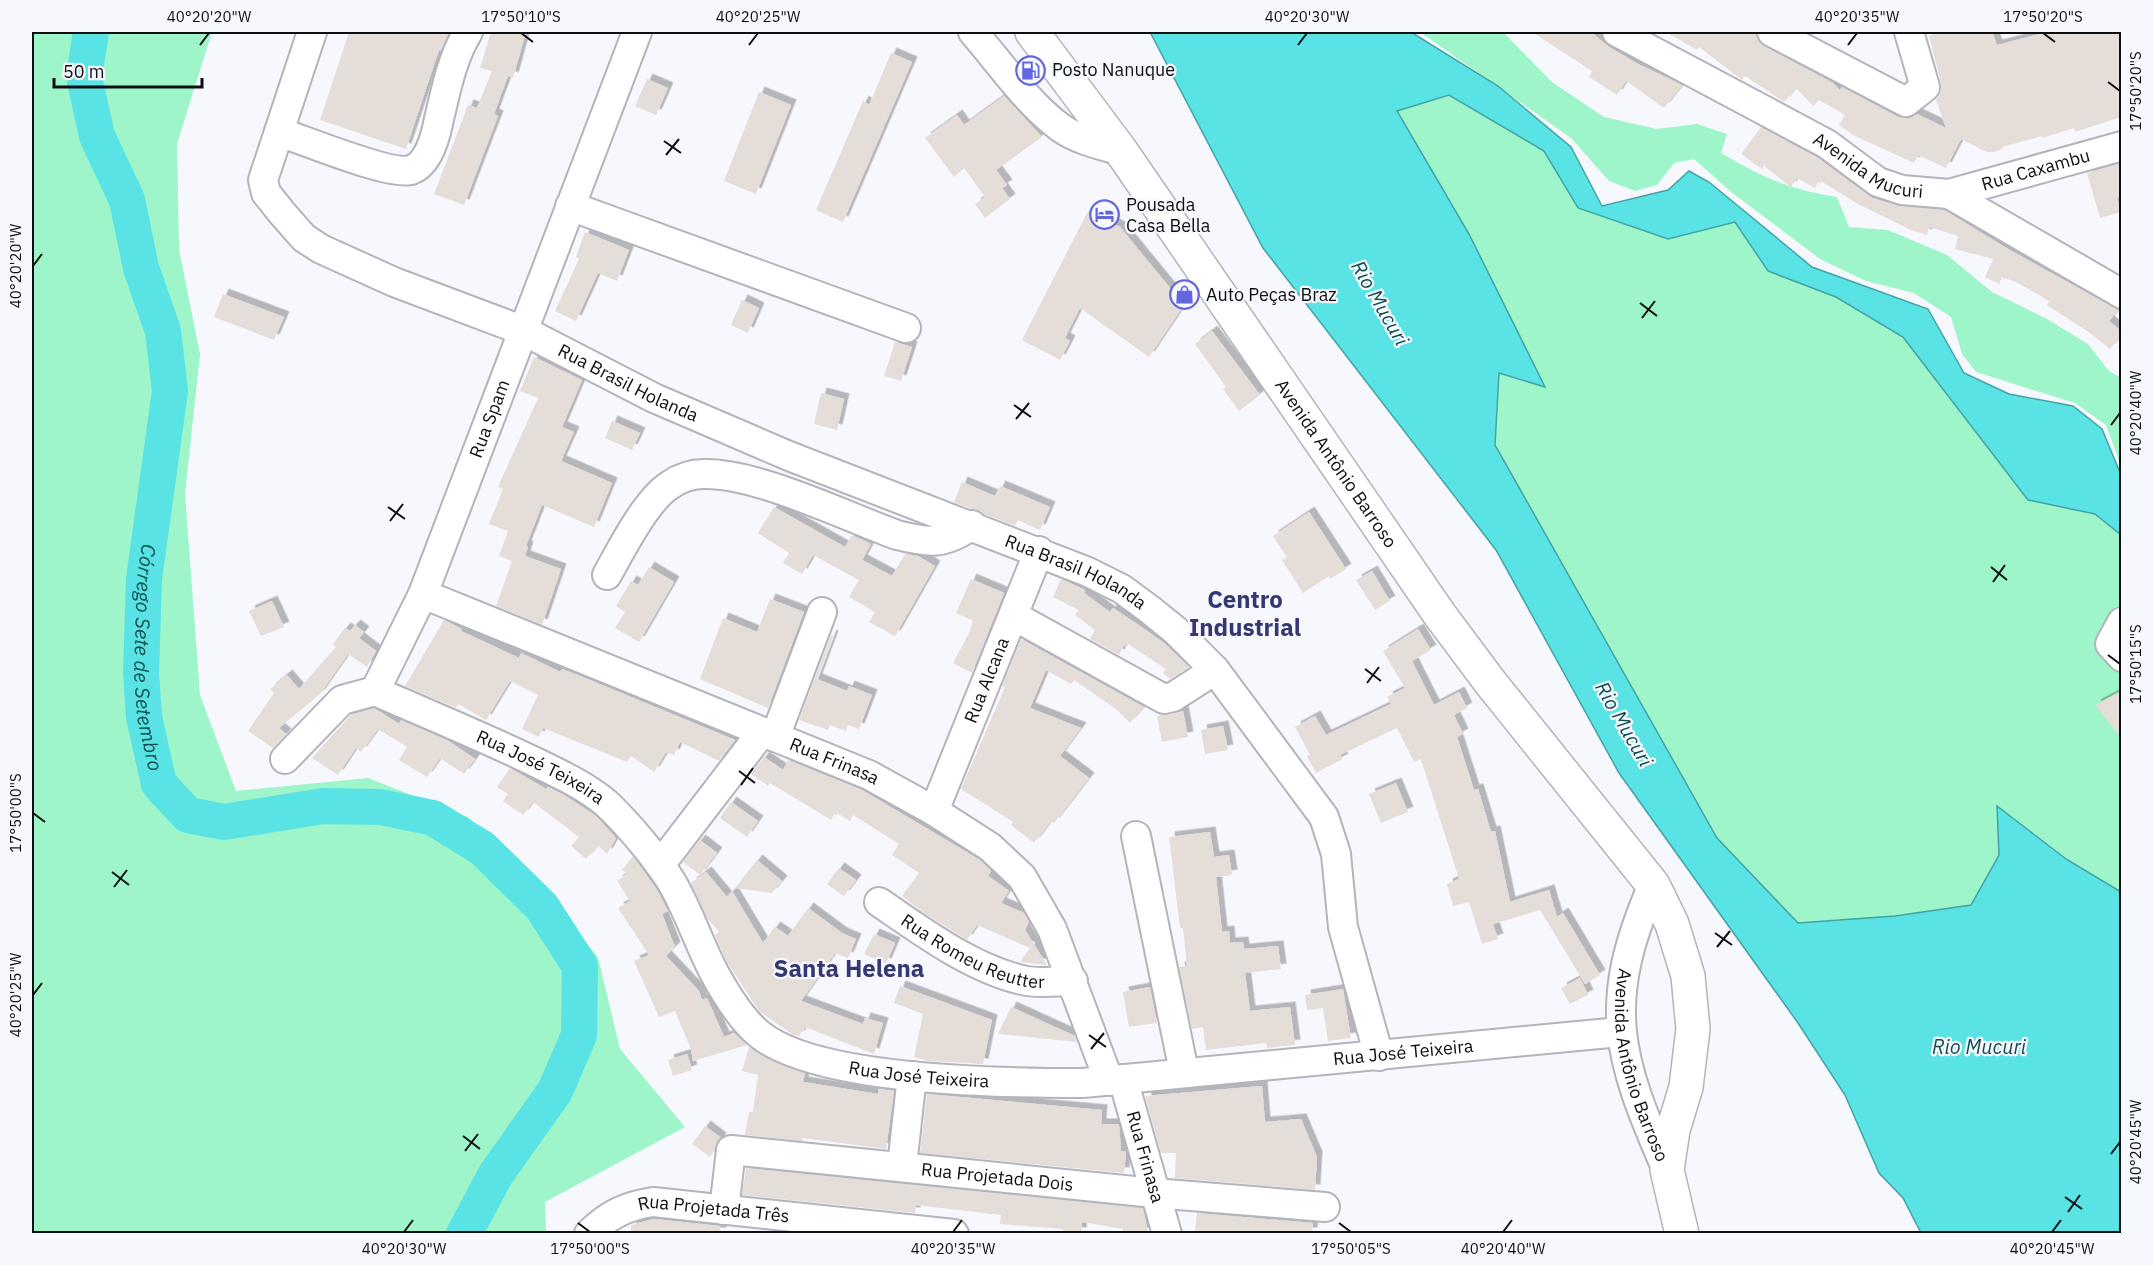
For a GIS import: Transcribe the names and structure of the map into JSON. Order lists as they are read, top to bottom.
{
  "streets": {
    "main road": ["Avenida Antônio Barroso"],
    "street": [
      "Avenida Mucuri",
      "Rua Caxambu",
      "Rua Brasil Holanda",
      "Rua Spam",
      "Rua Alcana",
      "Rua Frinasa",
      "Rua José Teixeira",
      "Rua Romeu Reutter",
      "Rua Projetada Dois",
      "Rua Projetada Três"
    ]
  },
  "crossings": [
    ["Avenida Mucuri", "Rua Caxambu"],
    ["Rua Brasil Holanda", "Rua Spam"],
    ["Rua Brasil Holanda", "Rua Alcana"],
    ["Rua Brasil Holanda", "Rua José Teixeira"],
    ["Rua Spam", "Rua Frinasa"],
    ["Rua Spam", "Rua José Teixeira"],
    ["Avenida Antônio Barroso", "Rua José Teixeira"],
    ["Rua Alcana", "Rua Frinasa"],
    ["Rua Frinasa", "Rua José Teixeira"],
    ["Rua Frinasa", "Rua Romeu Reutter"],
    ["Rua Frinasa", "Rua Projetada Dois"],
    ["Rua Projetada Dois", "Rua Projetada Três"]
  ],
  "districts": ["Centro Industrial", "Santa Helena"],
  "water": ["Rio Mucuri", "Córrego Sete de Setembro"],
  "places": {
    "fuel station": ["Posto Nanuque"],
    "hotel": ["Pousada Casa Bella"],
    "shop": ["Auto Peças Braz"]
  },
  "scale_bar": "50 m",
  "coordinates": [
    "40°20'20\"W",
    "17°50'10\"S",
    "40°20'25\"W",
    "40°20'30\"W",
    "40°20'35\"W",
    "17°50'20\"S",
    "40°20'40\"W",
    "17°50'15\"S",
    "17°50'00\"S",
    "40°20'45\"W",
    "17°50'05\"S"
  ]
}
